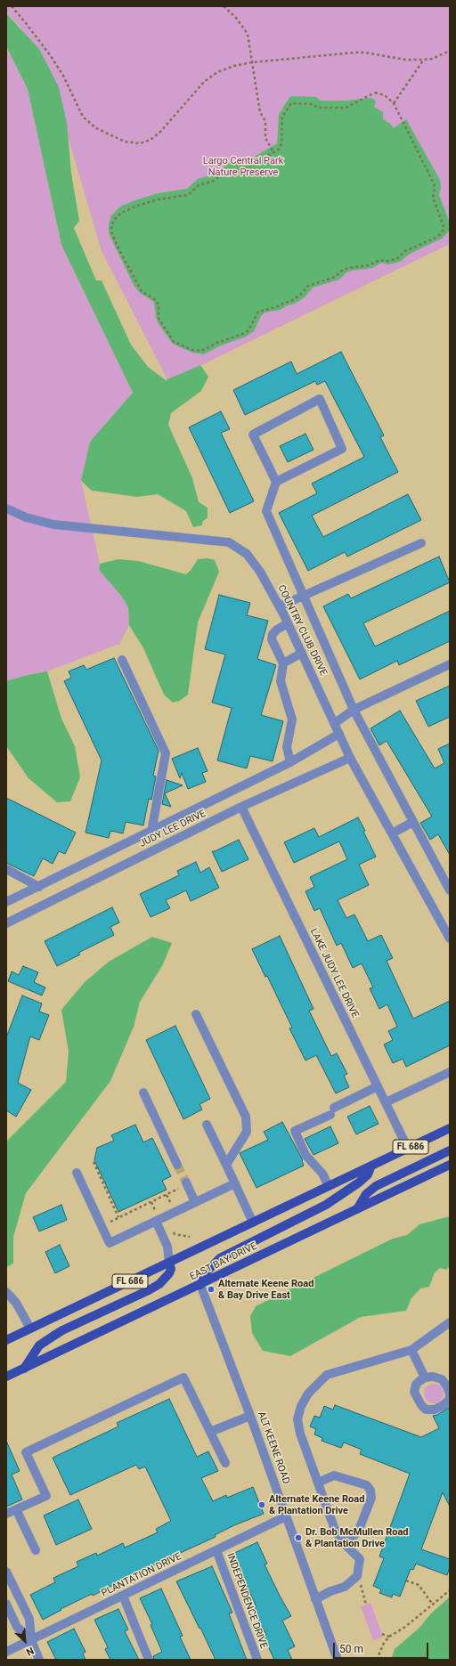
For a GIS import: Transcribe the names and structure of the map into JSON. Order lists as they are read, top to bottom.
{
  "streets": {
    "main road": ["FL 686", "EAST BAY DRIVE"],
    "street": [
      "COUNTRY CLUB DRIVE",
      "JUDY LEE DRIVE",
      "LAKE JUDY LEE DRIVE",
      "ALT KEENE ROAD",
      "PLANTATION DRIVE",
      "INDEPENDENCE DRIVE"
    ]
  },
  "crossings": [
    ["COUNTRY CLUB DRIVE", "JUDY LEE DRIVE"],
    ["JUDY LEE DRIVE", "LAKE JUDY LEE DRIVE"],
    ["LAKE JUDY LEE DRIVE", "FL 686"],
    ["EAST BAY DRIVE", "ALT KEENE ROAD"],
    ["ALT KEENE ROAD", "PLANTATION DRIVE"],
    ["PLANTATION DRIVE", "INDEPENDENCE DRIVE"]
  ],
  "parks": ["Largo Central Park Nature Preserve"],
  "places": ["Alternate Keene Road & Bay Drive East", "Alternate Keene Road & Plantation Drive", "Dr. Bob McMullen Road & Plantation Drive"],
  "scale_bar": "50 m",
  "north": "bottom right"
}
